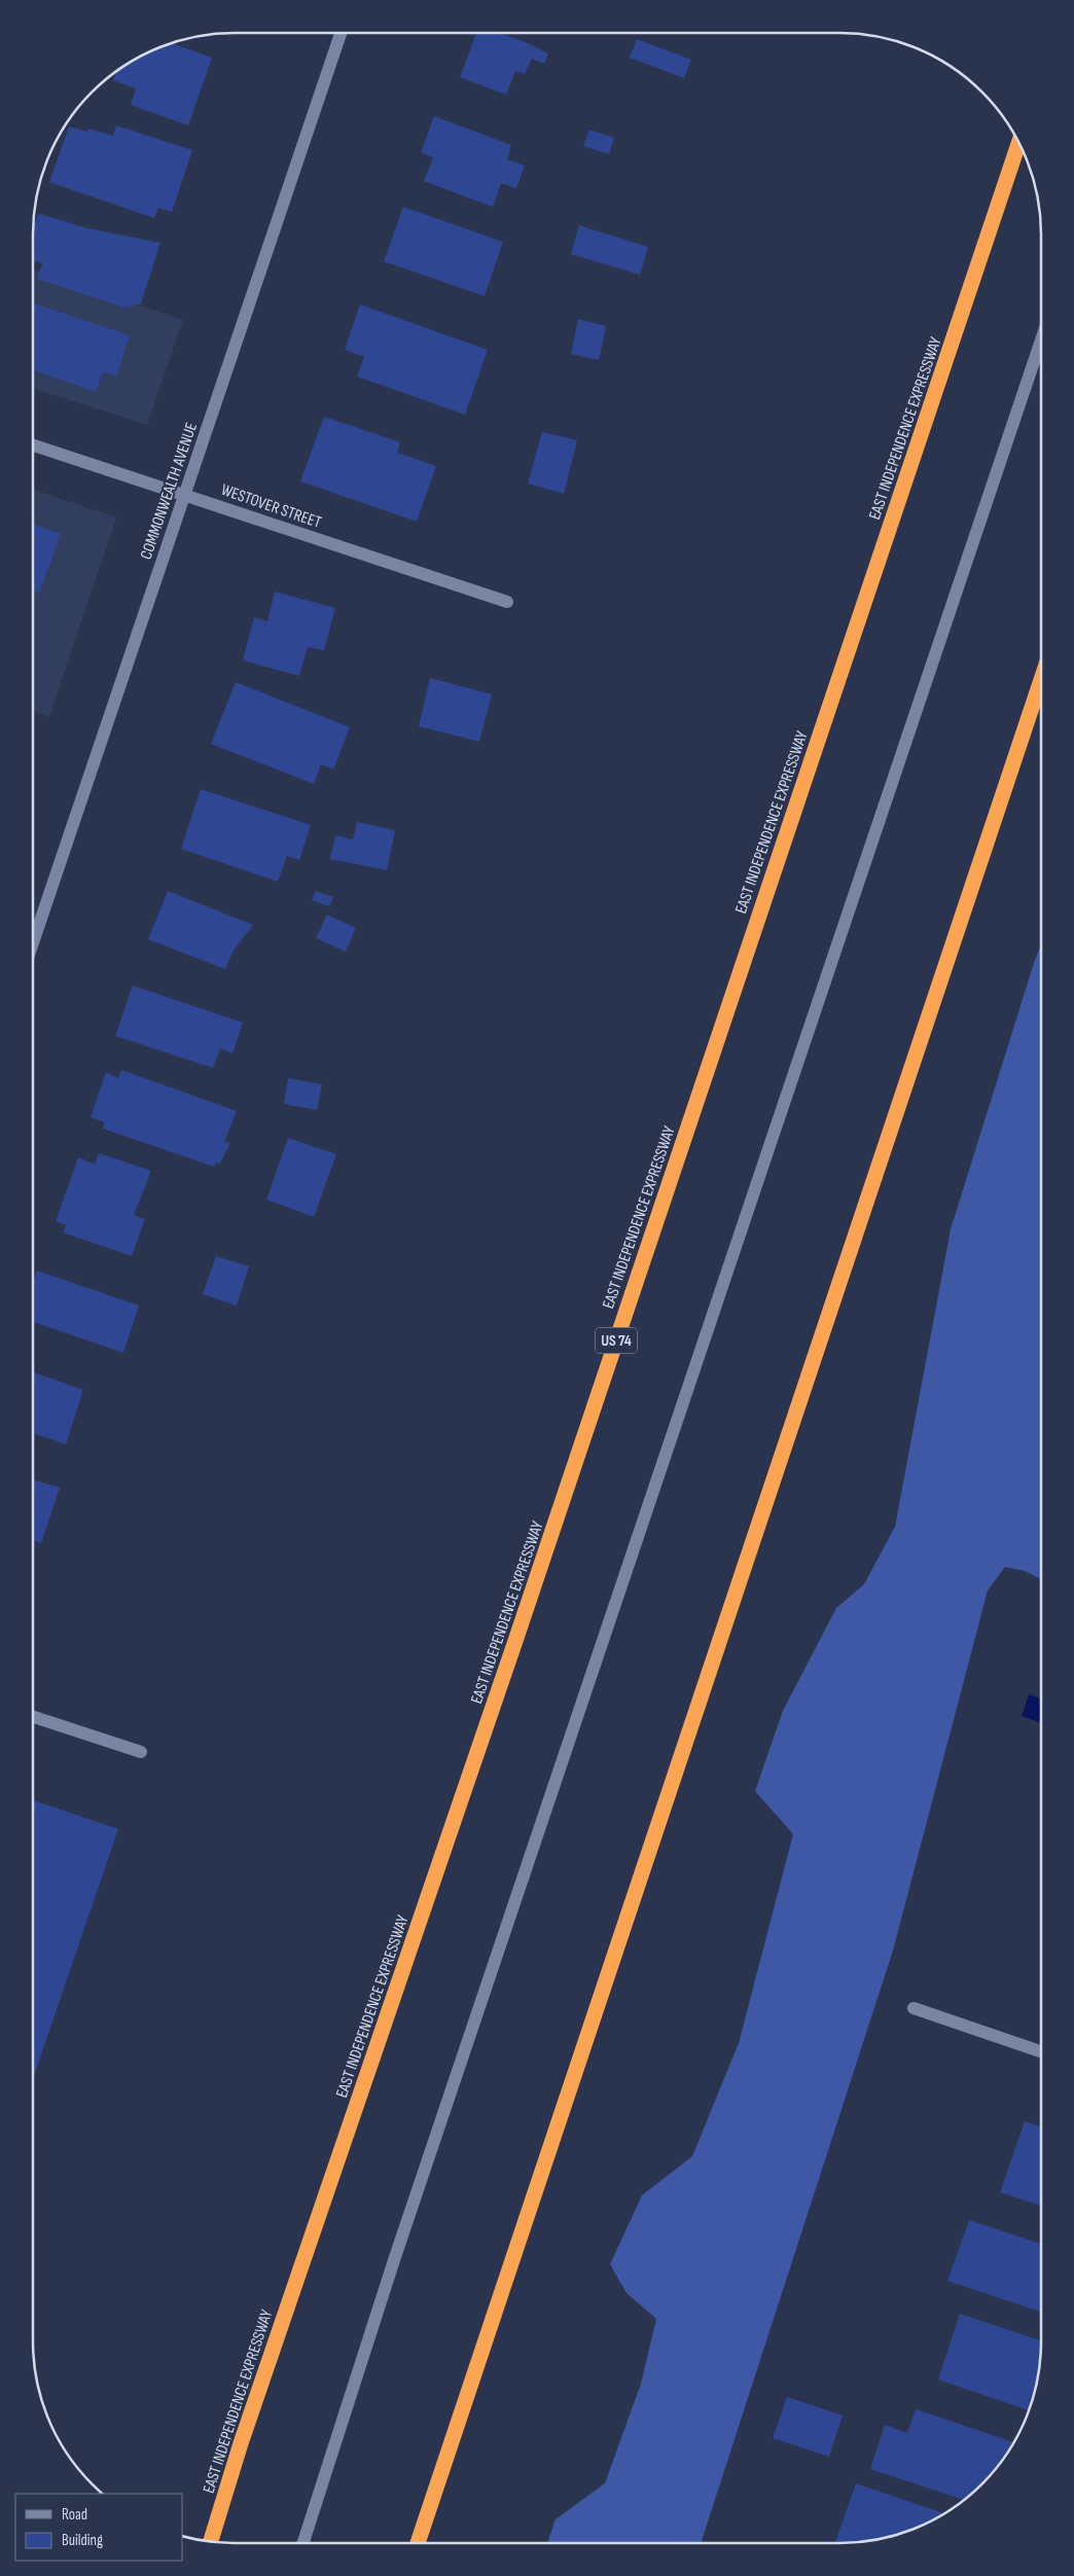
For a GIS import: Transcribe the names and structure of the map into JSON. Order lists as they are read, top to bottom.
{
  "streets": {
    "highway": ["EAST INDEPENDENCE EXPRESSWAY", "US 74"],
    "street": ["COMMONWEALTH AVENUE", "WESTOVER STREET"]
  },
  "crossings": [
    ["COMMONWEALTH AVENUE", "WESTOVER STREET"]
  ],
  "legend": ["Road", "Building"]
}
